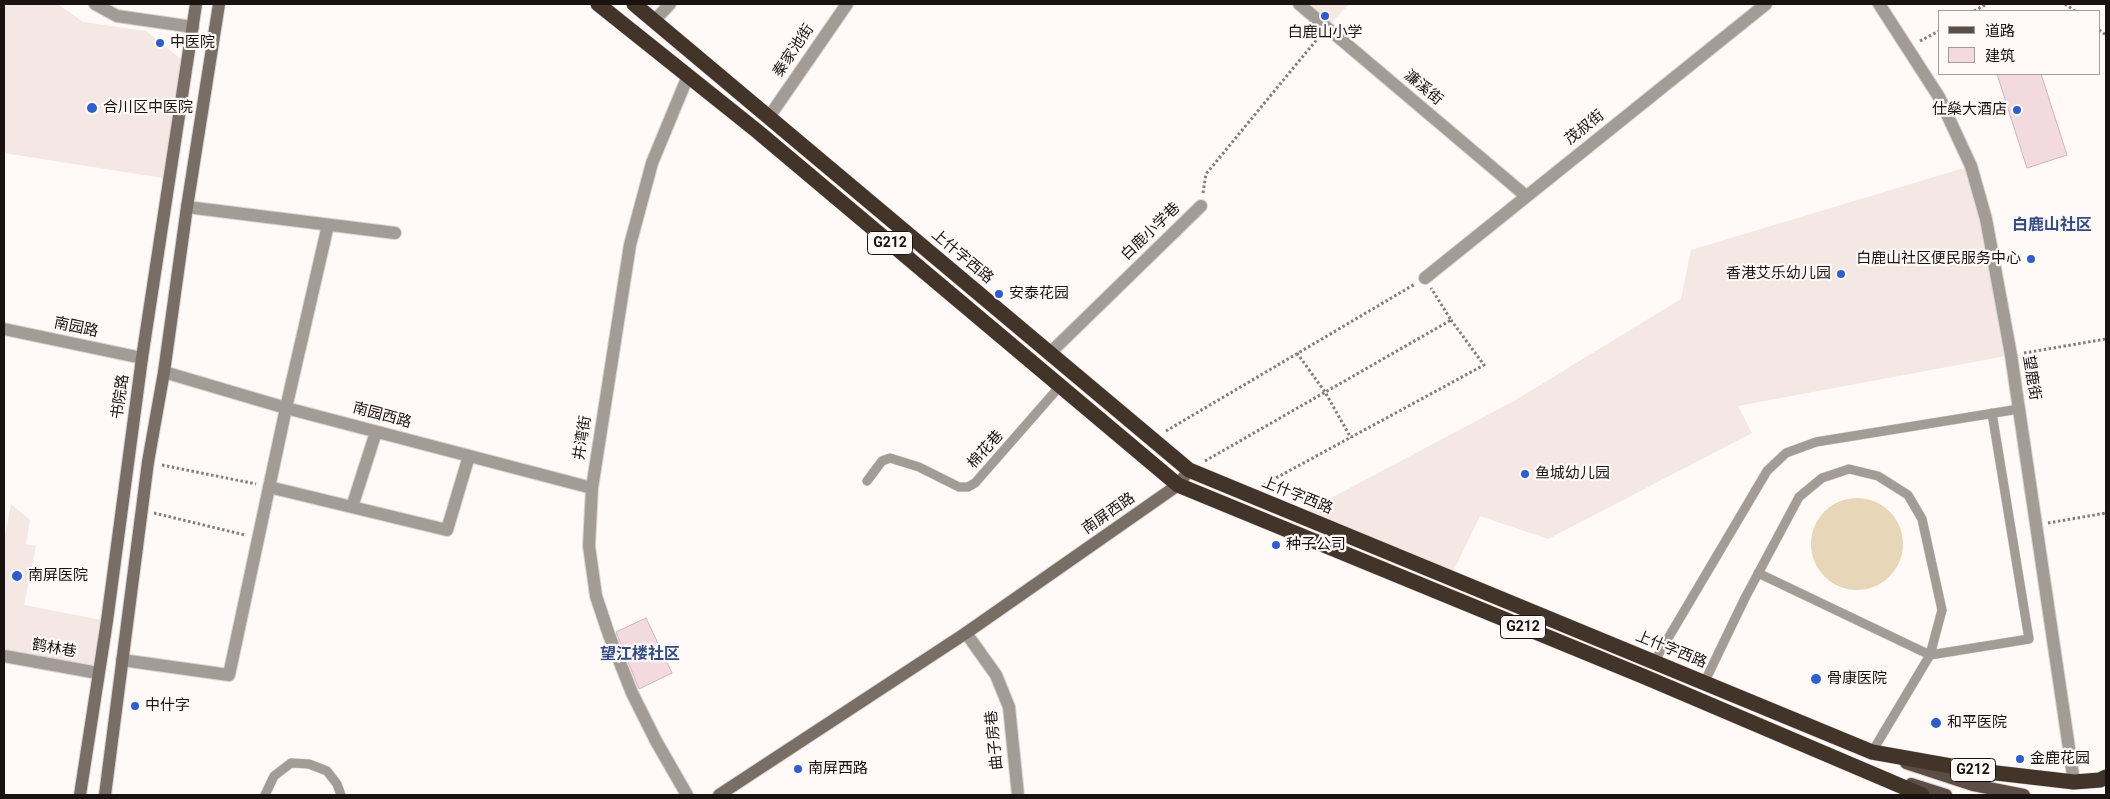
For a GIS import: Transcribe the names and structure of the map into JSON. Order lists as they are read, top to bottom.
{
  "streets": {
    "highway": ["G212", "上什字西路"],
    "main road": ["书院路", "南屏西路"],
    "street": [
      "秦家池街",
      "濂溪街",
      "茂叔街",
      "白鹿小学巷",
      "南园路",
      "望鹿街",
      "南园西路",
      "井湾街",
      "鹤林巷",
      "曲子房巷"
    ],
    "lane": ["棉花巷"]
  },
  "crossings": [
    ["秦家池街", "上什字西路"],
    ["濂溪街", "茂叔街"],
    ["濂溪街", "白鹿小学巷"],
    ["白鹿小学巷", "上什字西路"],
    ["G212", "上什字西路"],
    ["G212", "望鹿街"],
    ["G212", "井湾街"],
    ["G212", "棉花巷"],
    ["G212", "南屏西路"],
    ["上什字西路", "望鹿街"],
    ["上什字西路", "南屏西路"],
    ["南园路", "书院路"],
    ["书院路", "鹤林巷"],
    ["南园西路", "井湾街"],
    ["南屏西路", "曲子房巷"]
  ],
  "districts": ["白鹿山社区", "望江楼社区"],
  "places": [
    "白鹿山小学",
    "中医院",
    "合川区中医院",
    "仕燊大酒店",
    "白鹿山社区便民服务中心",
    "香港艾乐幼儿园",
    "安泰花园",
    "鱼城幼儿园",
    "种子公司",
    "南屏医院",
    "骨康医院",
    "中什字",
    "和平医院",
    "金鹿花园",
    "南屏西路"
  ],
  "legend": ["道路", "建筑"]
}
